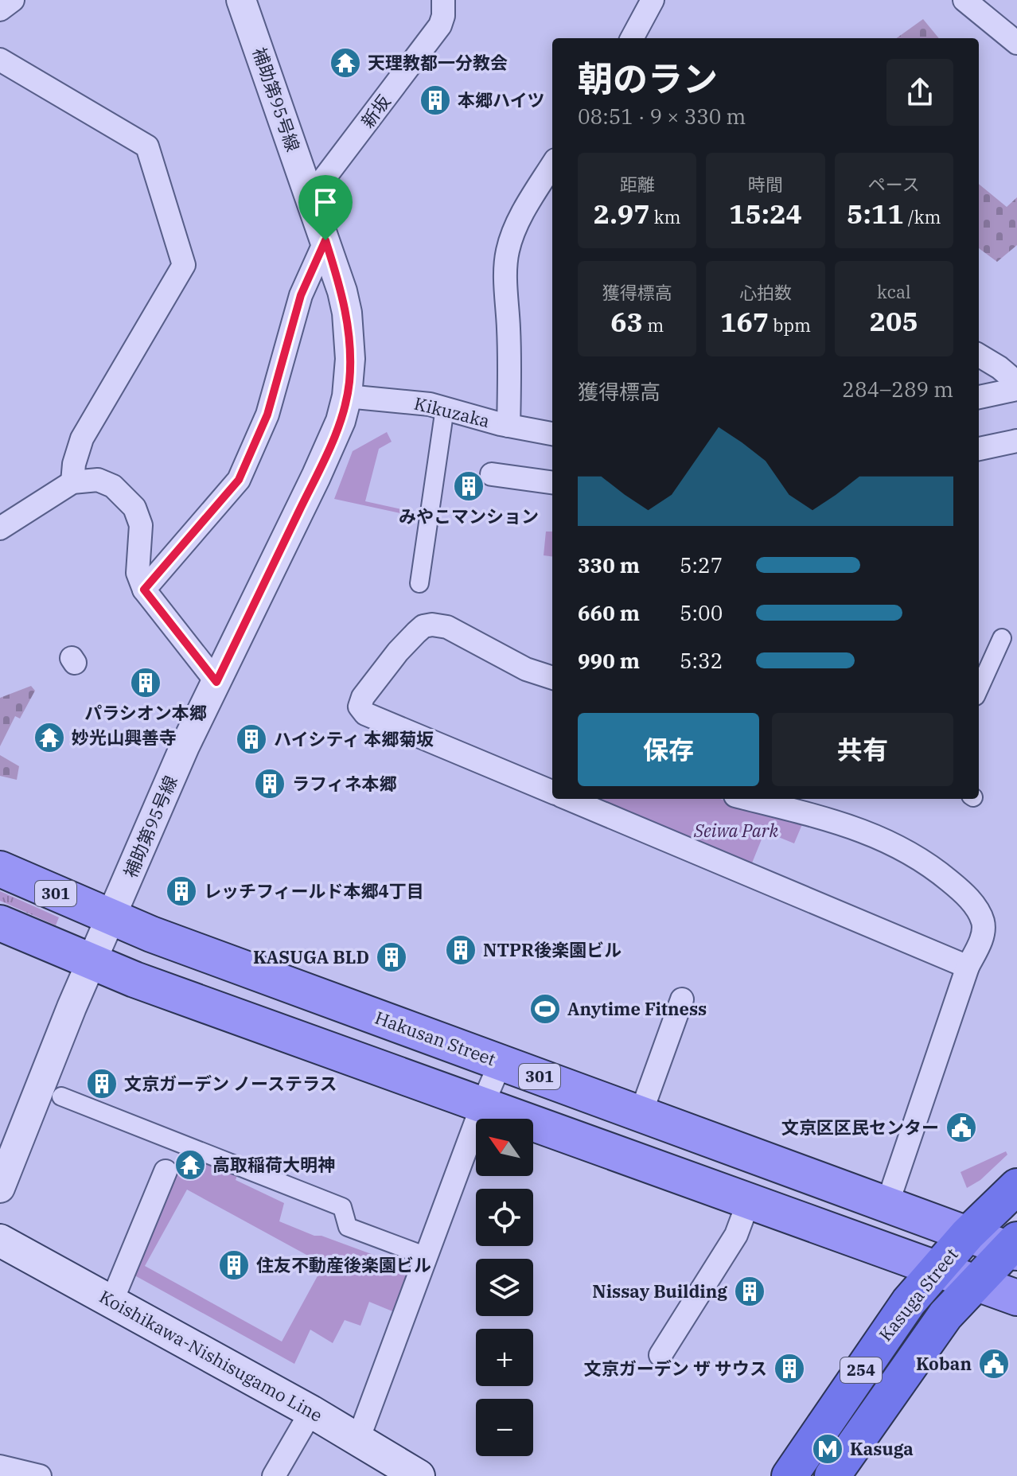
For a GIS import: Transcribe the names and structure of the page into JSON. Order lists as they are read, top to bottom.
{
  "streets": {
    "highway": ["Kasuga Street", "254"],
    "main road": ["301", "Hakusan Street", "Koishikawa-Nishisugamo Line"],
    "street": ["補助第95号線", "新坂", "Kikuzaka"]
  },
  "crossings": [
    ["補助第95号線", "新坂"],
    ["補助第95号線", "Kikuzaka"],
    ["補助第95号線", "Hakusan Street"],
    ["Hakusan Street", "Kasuga Street"]
  ],
  "parks": ["Seiwa Park"],
  "places": {
    "temple": ["天理教都一分教会", "妙光山興善寺", "高取稲荷大明神"],
    "building": [
      "本郷ハイツ",
      "みやこマンション",
      "パラシオン本郷",
      "ハイシティ 本郷菊坂",
      "ラフィネ本郷",
      "レッチフィールド本郷4丁目",
      "NTPR後楽園ビル",
      "KASUGA BLD",
      "文京ガーデン ノーステラス",
      "住友不動産後楽園ビル",
      "Nissay Building",
      "文京ガーデン ザ サウス"
    ],
    "sports": ["Anytime Fitness"],
    "public building": ["文京区区民センター", "Koban"],
    "metro station": ["Kasuga"]
  },
  "north": "top left",
  "page": {
    "heading": ["朝のラン", "08:51 · 9 × 330 m"],
    "stats": [
      ["距離", "2.97 km"],
      ["時間", "15:24"],
      ["ペース", "5:11 /km"],
      ["獲得標高", "63 m"],
      ["心拍数", "167 bpm"],
      ["kcal", "205"]
    ],
    "chart": ["獲得標高", "284–289 m"],
    "list": [
      {
        "name": "330 m",
        "note": "5:27"
      },
      {
        "name": "660 m",
        "note": "5:00"
      },
      {
        "name": "990 m",
        "note": "5:32"
      }
    ],
    "buttons": ["保存", "共有"],
    "map_buttons": ["+", "−"]
  }
}
